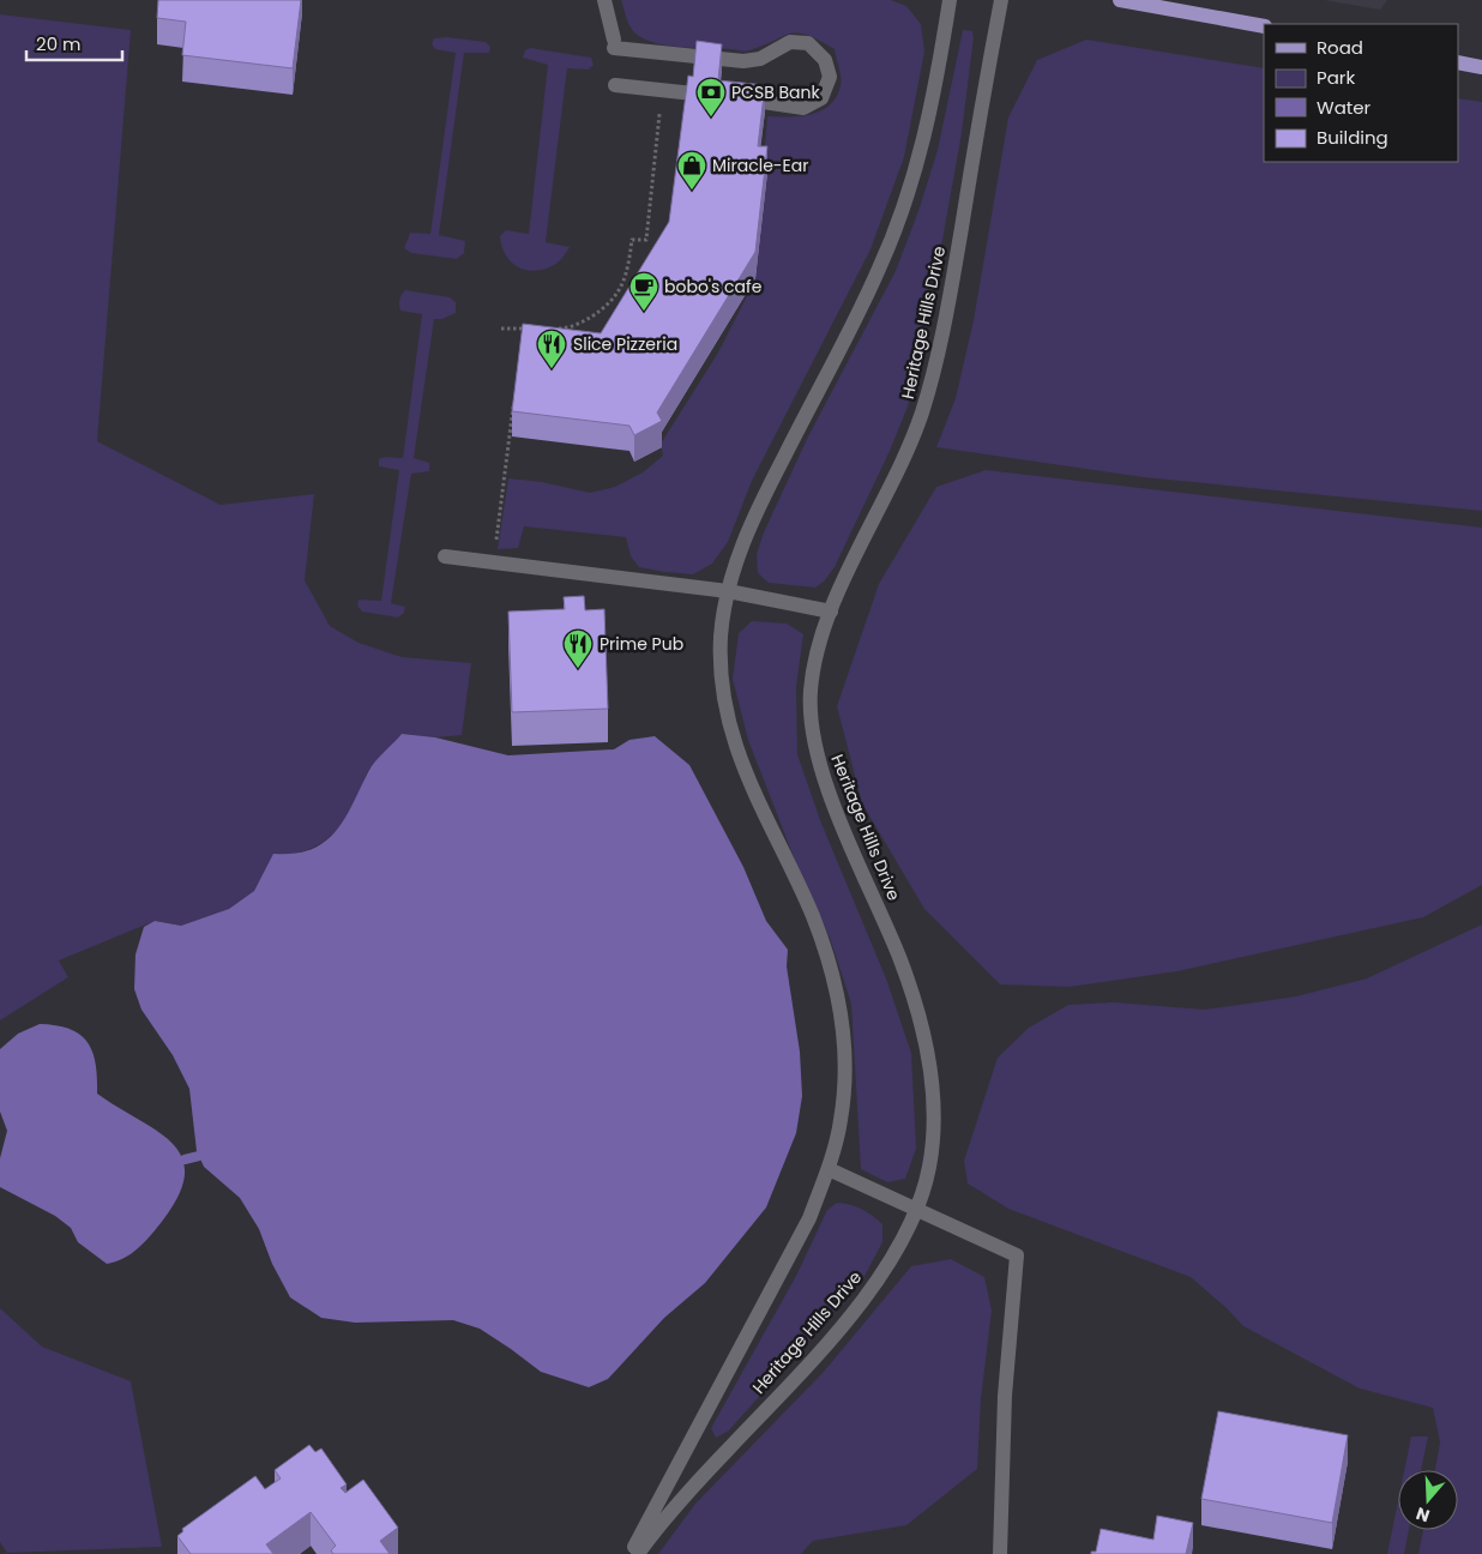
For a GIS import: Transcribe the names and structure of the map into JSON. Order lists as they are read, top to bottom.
{
  "streets": {
    "street": ["Heritage Hills Drive"]
  },
  "places": {
    "bank": ["PCSB Bank"],
    "shop": ["Miracle-Ear"],
    "cafe": ["bobo's cafe"],
    "restaurant": ["Slice Pizzeria", "Prime Pub"]
  },
  "legend": [
    "Road",
    "Park",
    "Water",
    "Building"
  ],
  "scale_bar": "20 m",
  "north": "bottom"
}
